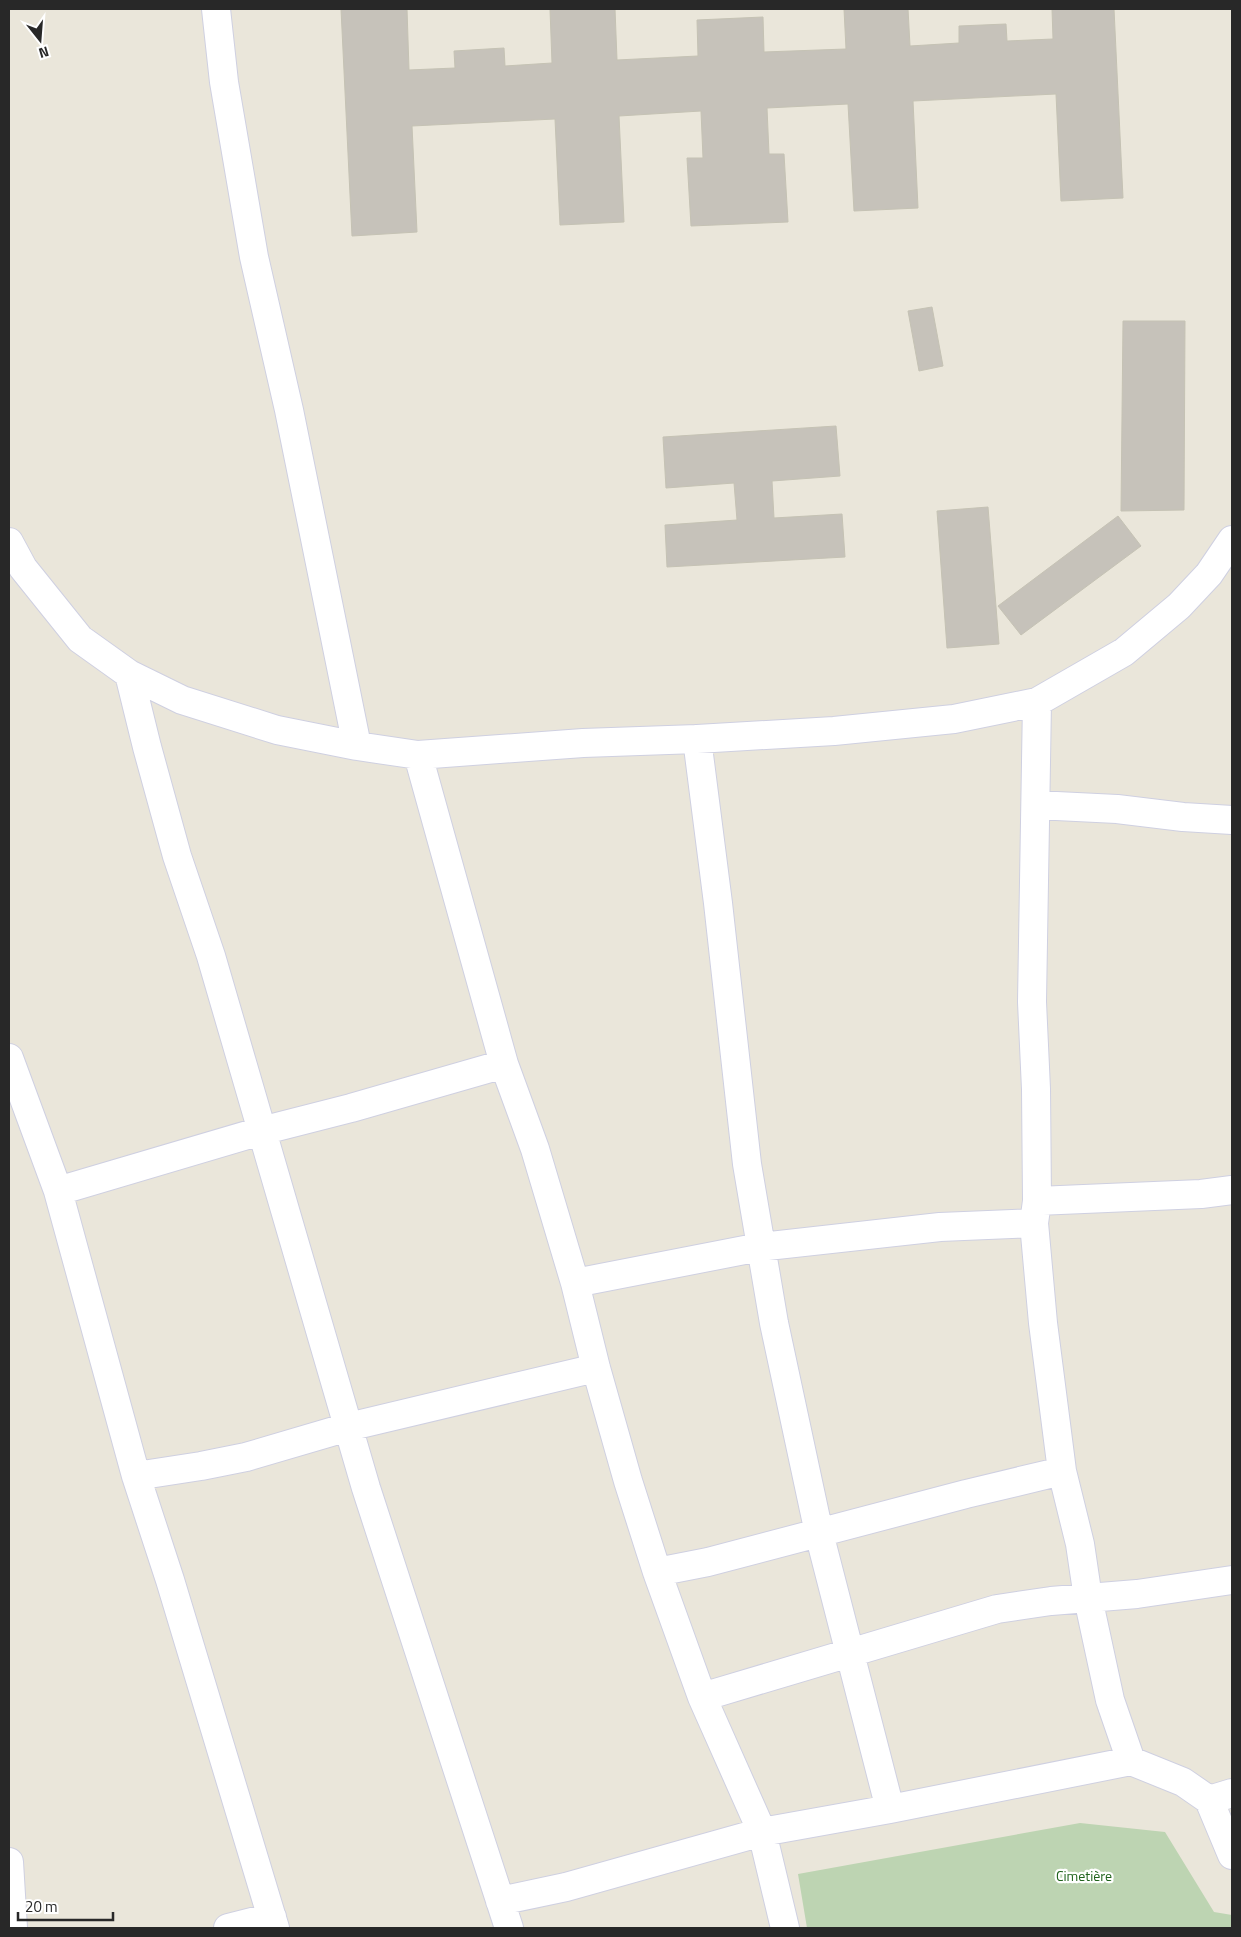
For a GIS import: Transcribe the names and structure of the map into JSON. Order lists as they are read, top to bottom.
{
  "parks": ["Cimetière"],
  "scale_bar": "20 m",
  "north": "bottom"
}
